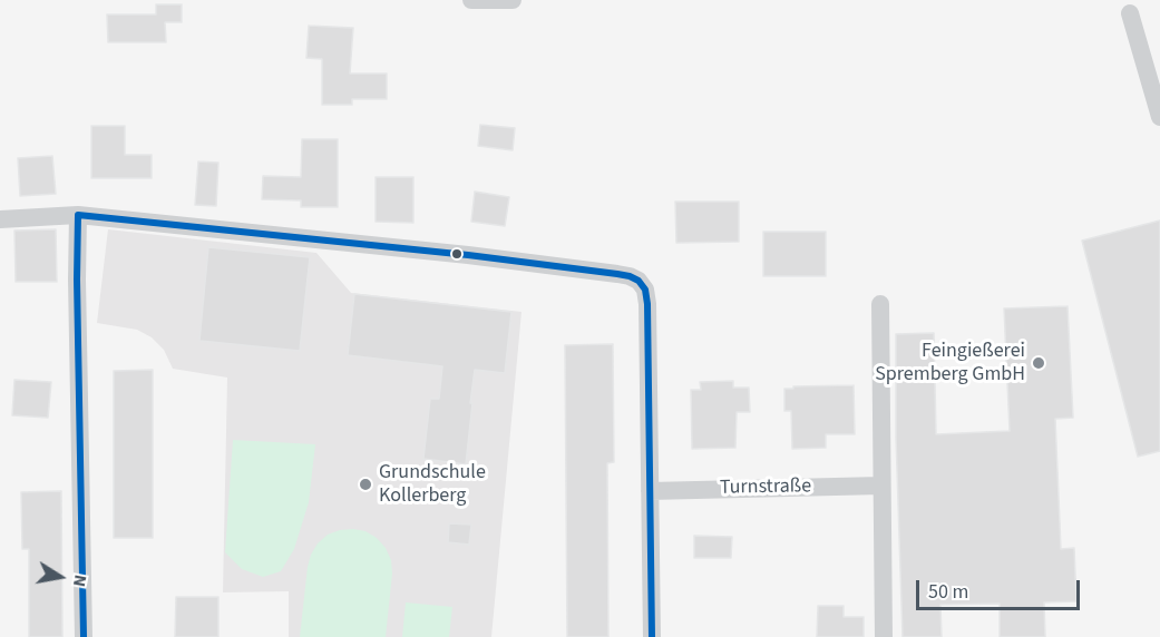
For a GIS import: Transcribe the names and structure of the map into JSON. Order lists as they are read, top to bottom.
{
  "streets": {
    "street": ["Turnstraße"]
  },
  "places": ["Feingießerei Spremberg GmbH", "Grundschule Kollerberg"],
  "scale_bar": "50 m",
  "north": "right"
}
